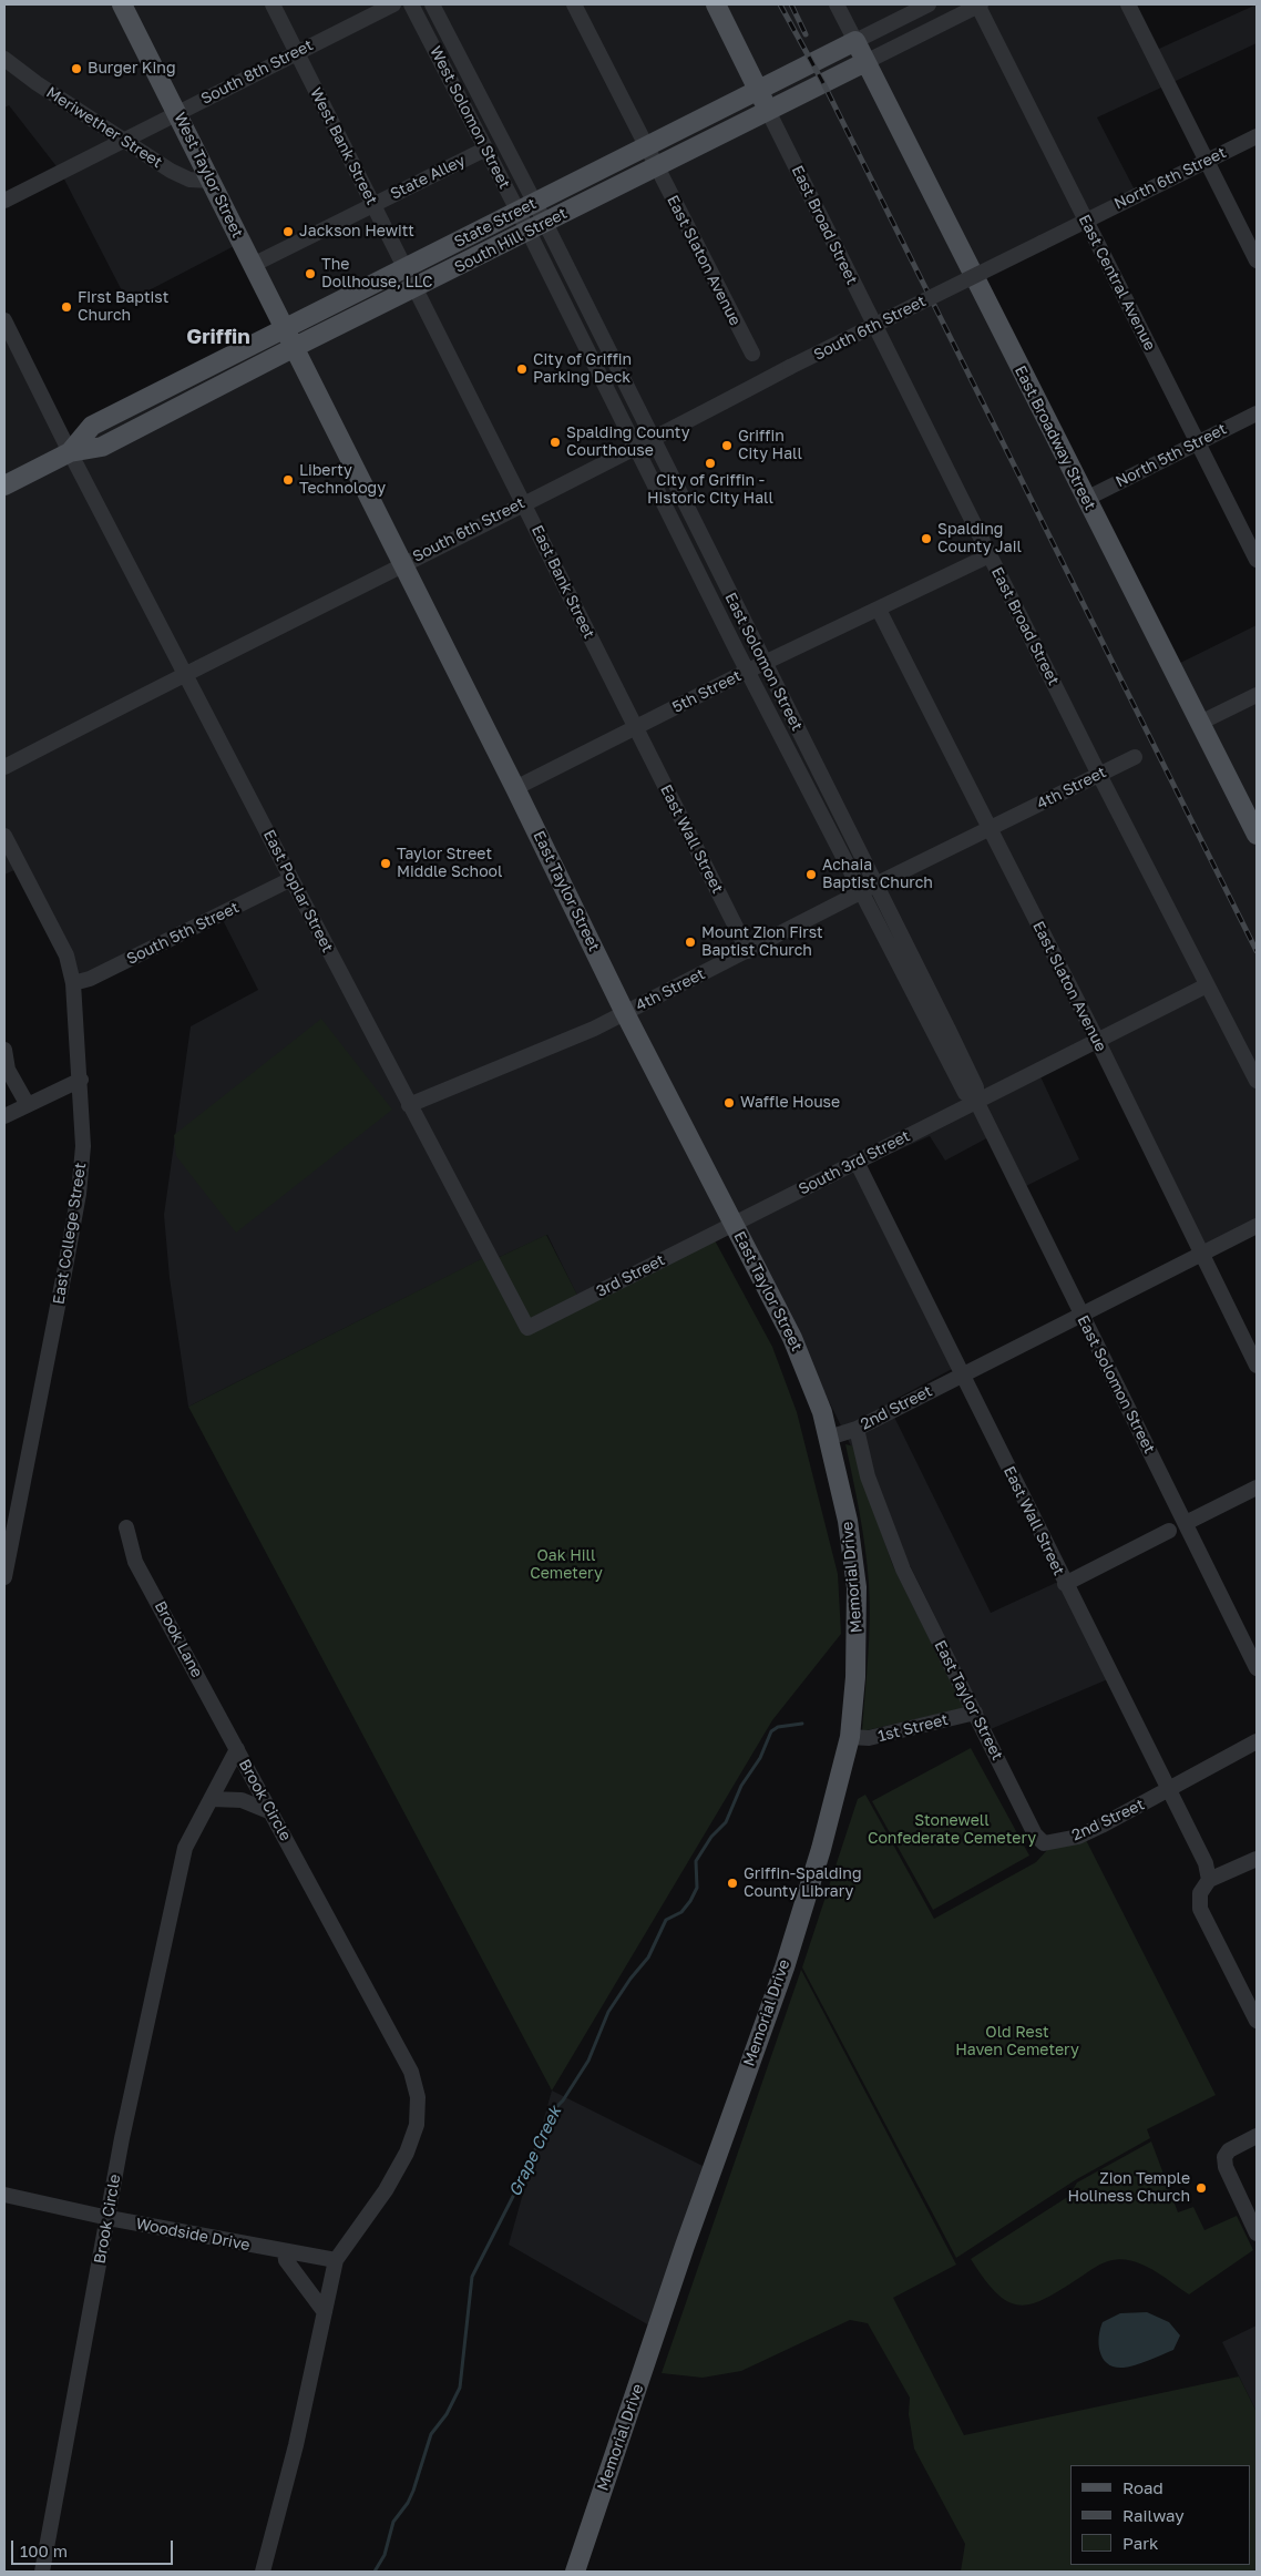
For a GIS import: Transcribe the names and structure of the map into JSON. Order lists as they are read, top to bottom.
{
  "streets": {
    "main road": [
      "West Taylor Street",
      "State Street",
      "South Hill Street",
      "East Broadway Street",
      "East Taylor Street",
      "Memorial Drive"
    ],
    "street": [
      "South 8th Street",
      "West Solomon Street",
      "Meriwether Street",
      "West Bank Street",
      "State Alley",
      "North 6th Street",
      "East Broad Street",
      "East Slaton Avenue",
      "East Central Avenue",
      "South 6th Street",
      "North 5th Street",
      "East Bank Street",
      "East Solomon Street",
      "5th Street",
      "4th Street",
      "East Wall Street",
      "East Poplar Street",
      "South 5th Street",
      "South 3rd Street",
      "East College Street",
      "3rd Street",
      "2nd Street",
      "Brook Lane",
      "1st Street",
      "Brook Circle",
      "Woodside Drive"
    ]
  },
  "crossings": [
    ["South 8th Street", "Meriwether Street"],
    ["South 8th Street", "West Bank Street"],
    ["South 8th Street", "West Taylor Street"],
    ["West Solomon Street", "State Alley"],
    ["West Solomon Street", "State Street"],
    ["West Solomon Street", "South Hill Street"],
    ["West Solomon Street", "East Solomon Street"],
    ["Meriwether Street", "West Taylor Street"],
    ["West Bank Street", "State Alley"],
    ["West Bank Street", "State Street"],
    ["West Bank Street", "South Hill Street"],
    ["West Bank Street", "East Bank Street"],
    ["West Taylor Street", "State Alley"],
    ["West Taylor Street", "State Street"],
    ["West Taylor Street", "South Hill Street"],
    ["West Taylor Street", "East Taylor Street"],
    ["North 6th Street", "East Central Avenue"],
    ["North 6th Street", "South 6th Street"],
    ["State Street", "South Hill Street"],
    ["State Street", "East Slaton Avenue"],
    ["State Street", "East Broadway Street"],
    ["State Street", "East Poplar Street"],
    ["East Broad Street", "South Hill Street"],
    ["East Broad Street", "5th Street"],
    ["East Broad Street", "4th Street"],
    ["East Broad Street", "South 3rd Street"],
    ["South Hill Street", "East Slaton Avenue"],
    ["South Hill Street", "East Broadway Street"],
    ["South Hill Street", "East Bank Street"],
    ["South Hill Street", "East Solomon Street"],
    ["South Hill Street", "East Poplar Street"],
    ["South Hill Street", "East Taylor Street"],
    ["East Slaton Avenue", "5th Street"],
    ["East Slaton Avenue", "4th Street"],
    ["East Slaton Avenue", "South 3rd Street"],
    ["East Slaton Avenue", "2nd Street"],
    ["East Central Avenue", "North 5th Street"],
    ["South 6th Street", "East Bank Street"],
    ["South 6th Street", "East Solomon Street"],
    ["South 6th Street", "East Poplar Street"],
    ["South 6th Street", "East Taylor Street"],
    ["East Broadway Street", "North 5th Street"],
    ["East Bank Street", "5th Street"],
    ["East Bank Street", "East Wall Street"],
    ["East Solomon Street", "5th Street"],
    ["East Solomon Street", "4th Street"],
    ["East Solomon Street", "South 3rd Street"],
    ["East Solomon Street", "2nd Street"],
    ["5th Street", "East Wall Street"],
    ["5th Street", "East Taylor Street"],
    ["4th Street", "East Wall Street"],
    ["4th Street", "East Poplar Street"],
    ["4th Street", "East Taylor Street"],
    ["East Wall Street", "South 3rd Street"],
    ["East Wall Street", "2nd Street"],
    ["East Poplar Street", "South 5th Street"],
    ["East Poplar Street", "3rd Street"],
    ["East Taylor Street", "South 3rd Street"],
    ["East Taylor Street", "3rd Street"],
    ["East Taylor Street", "2nd Street"],
    ["East Taylor Street", "Memorial Drive"],
    ["East Taylor Street", "1st Street"],
    ["South 5th Street", "East College Street"],
    ["South 3rd Street", "3rd Street"],
    ["2nd Street", "Memorial Drive"],
    ["Memorial Drive", "1st Street"],
    ["Brook Lane", "Brook Circle"],
    ["Brook Circle", "Woodside Drive"]
  ],
  "districts": ["Griffin"],
  "water": ["Grape Creek"],
  "parks": ["Oak Hill Cemetery", "Stonewell Confederate Cemetery", "Old Rest Haven Cemetery"],
  "places": [
    "Burger King",
    "Jackson Hewitt",
    "The Dollhouse, LLC",
    "First Baptist Church",
    "City of Griffin Parking Deck",
    "Spalding County Courthouse",
    "Griffin City Hall",
    "City of Griffin - Historic City Hall",
    "Liberty Technology",
    "Spalding County Jail",
    "Taylor Street Middle School",
    "Achaia Baptist Church",
    "Mount Zion First Baptist Church",
    "Waffle House",
    "Griffin-Spalding County Library",
    "Zion Temple Holiness Church"
  ],
  "legend": ["Road", "Railway", "Park"],
  "scale_bar": "100 m"
}
